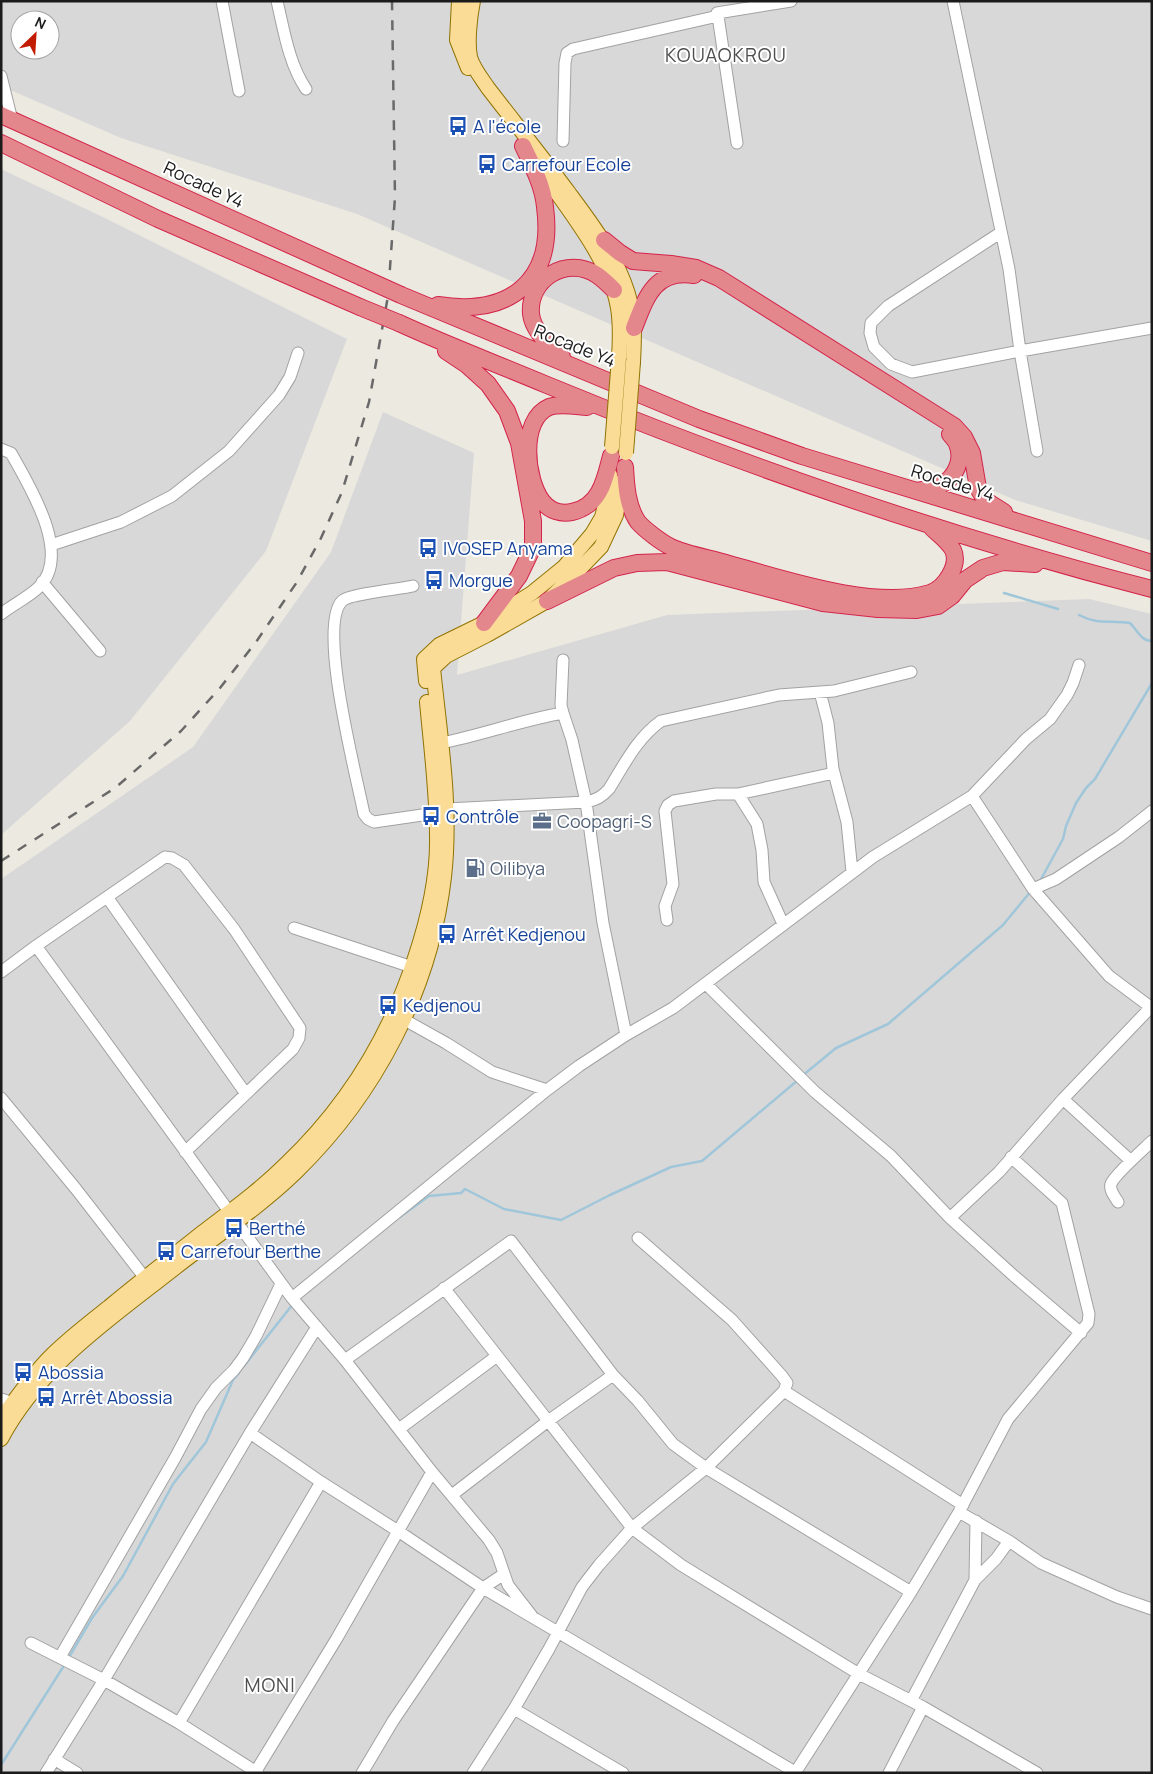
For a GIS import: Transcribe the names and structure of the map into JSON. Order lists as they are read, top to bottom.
{
  "streets": {
    "highway": ["Rocade Y4"]
  },
  "districts": ["KOUAOKROU", "MONI"],
  "places": {
    "bus stop": [
      "A l'école",
      "Carrefour Ecole",
      "IVOSEP Anyama",
      "Morgue",
      "Contrôle",
      "Arrêt Kedjenou",
      "Kedjenou",
      "Berthé",
      "Carrefour Berthe",
      "Abossia",
      "Arrêt Abossia"
    ],
    "office": ["Coopagri-S"],
    "fuel station": ["Oilibya"]
  },
  "north": "top right"
}
